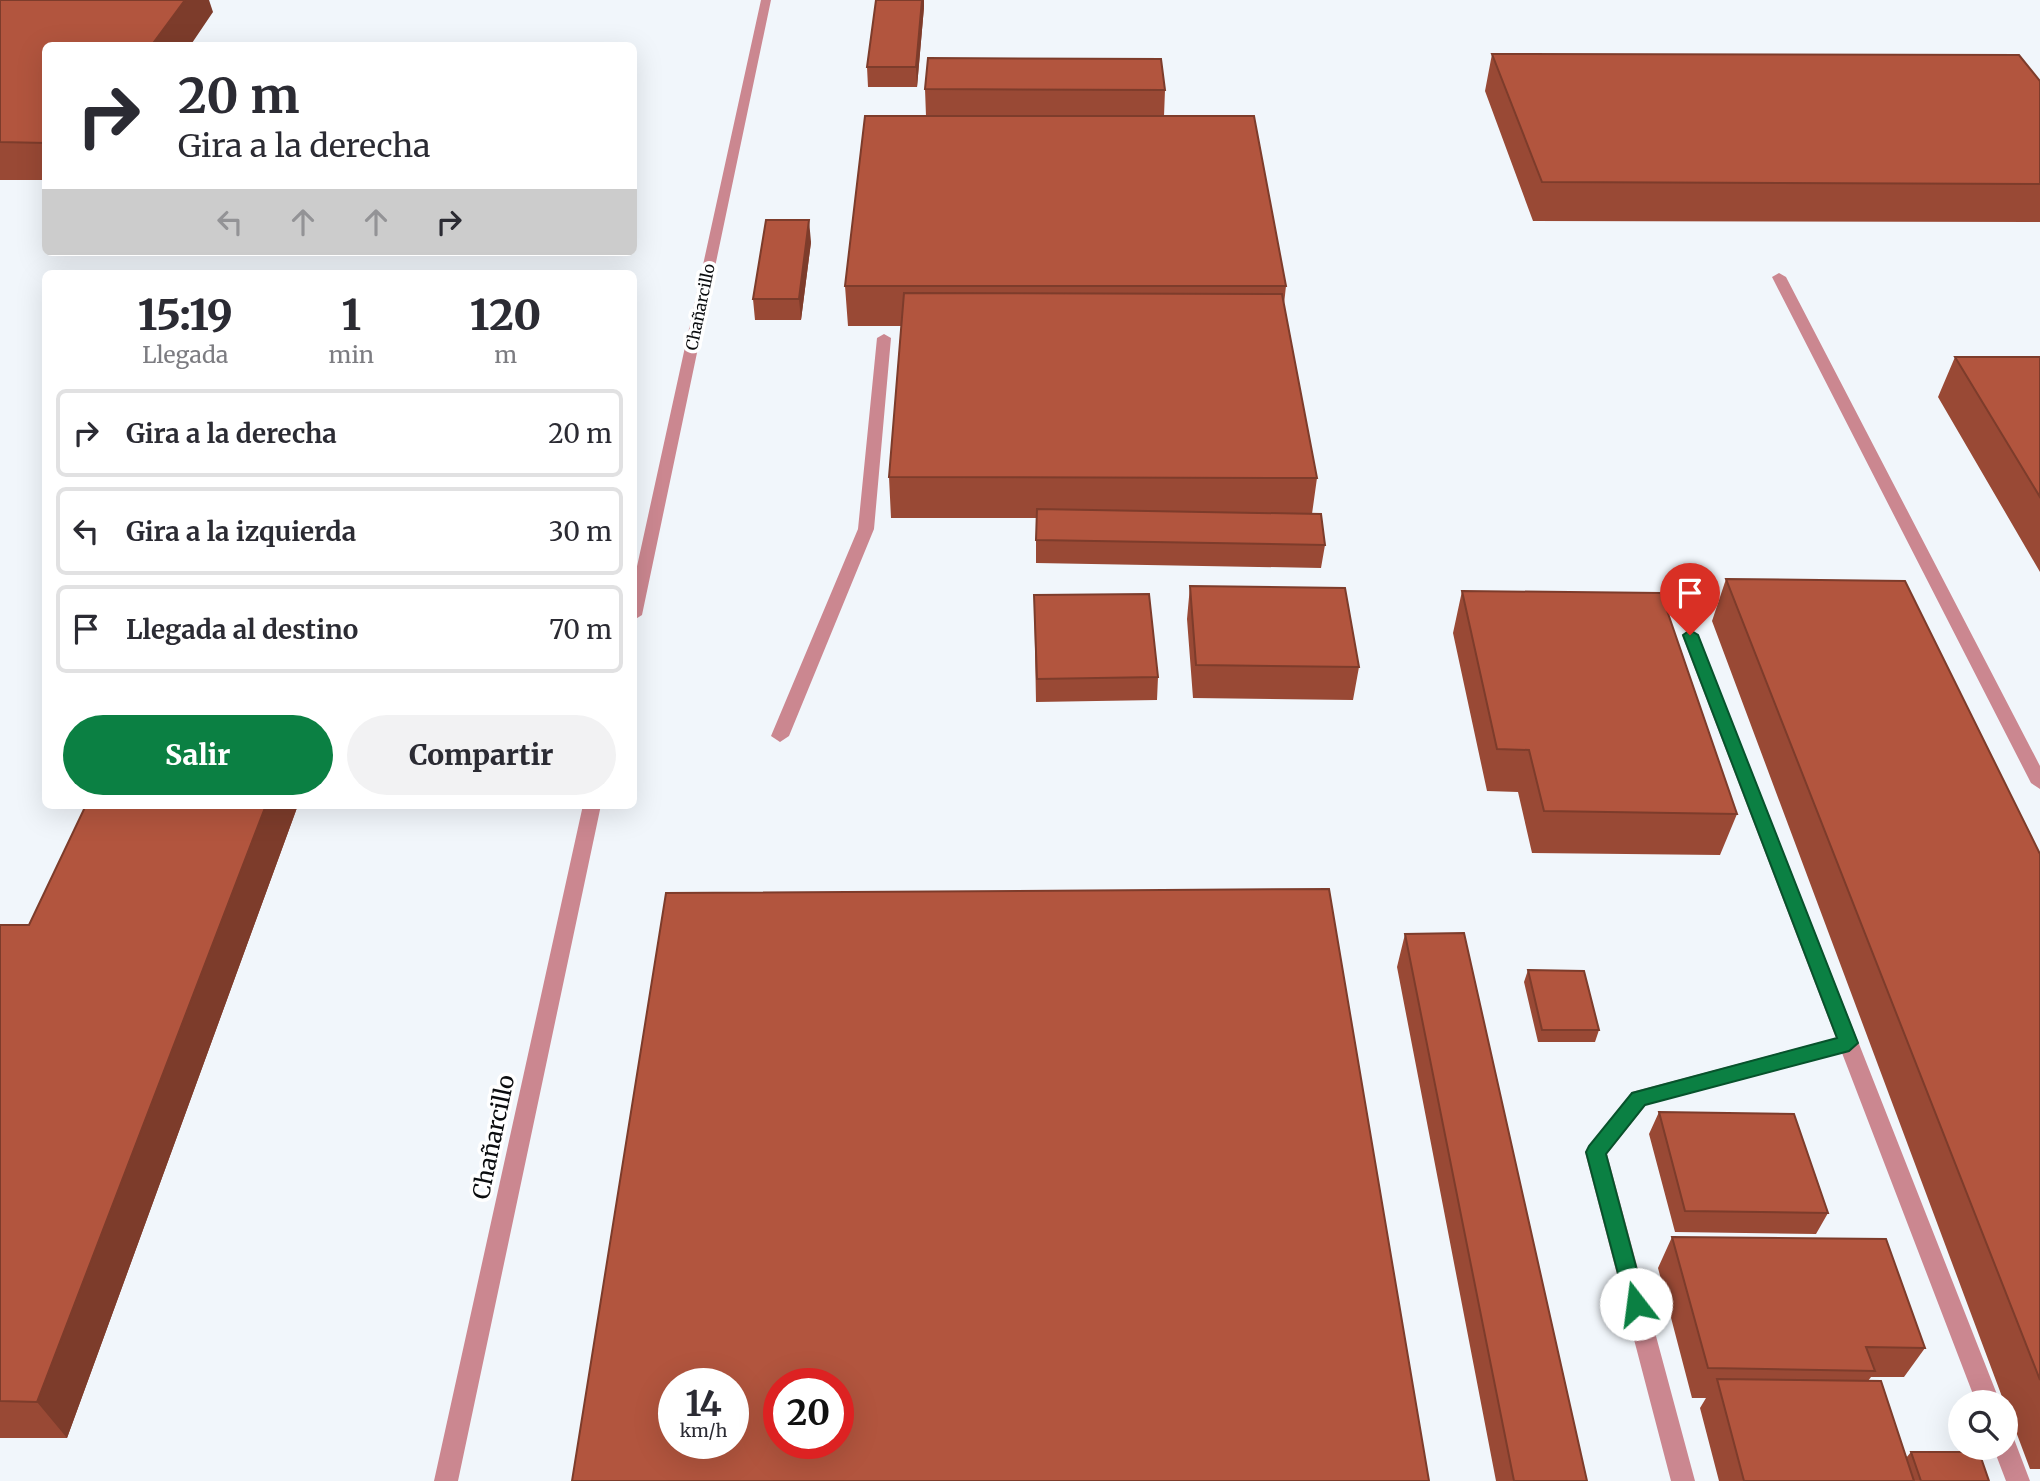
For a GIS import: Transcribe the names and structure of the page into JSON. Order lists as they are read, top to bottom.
{
  "streets": {
    "street": ["Chañarcillo"]
  },
  "page": {
    "turn": ["20 m", "Gira a la derecha"],
    "eta": [
      "15:19",
      "Llegada",
      "1",
      "min",
      "120",
      "m"
    ],
    "list": [
      {
        "name": "Gira a la derecha",
        "value": "20 m"
      },
      {
        "name": "Gira a la izquierda",
        "value": "30 m"
      },
      {
        "name": "Llegada al destino",
        "value": "70 m"
      }
    ],
    "buttons": ["Salir", "Compartir"],
    "speed": "14 km/h",
    "limit": "20"
  }
}
